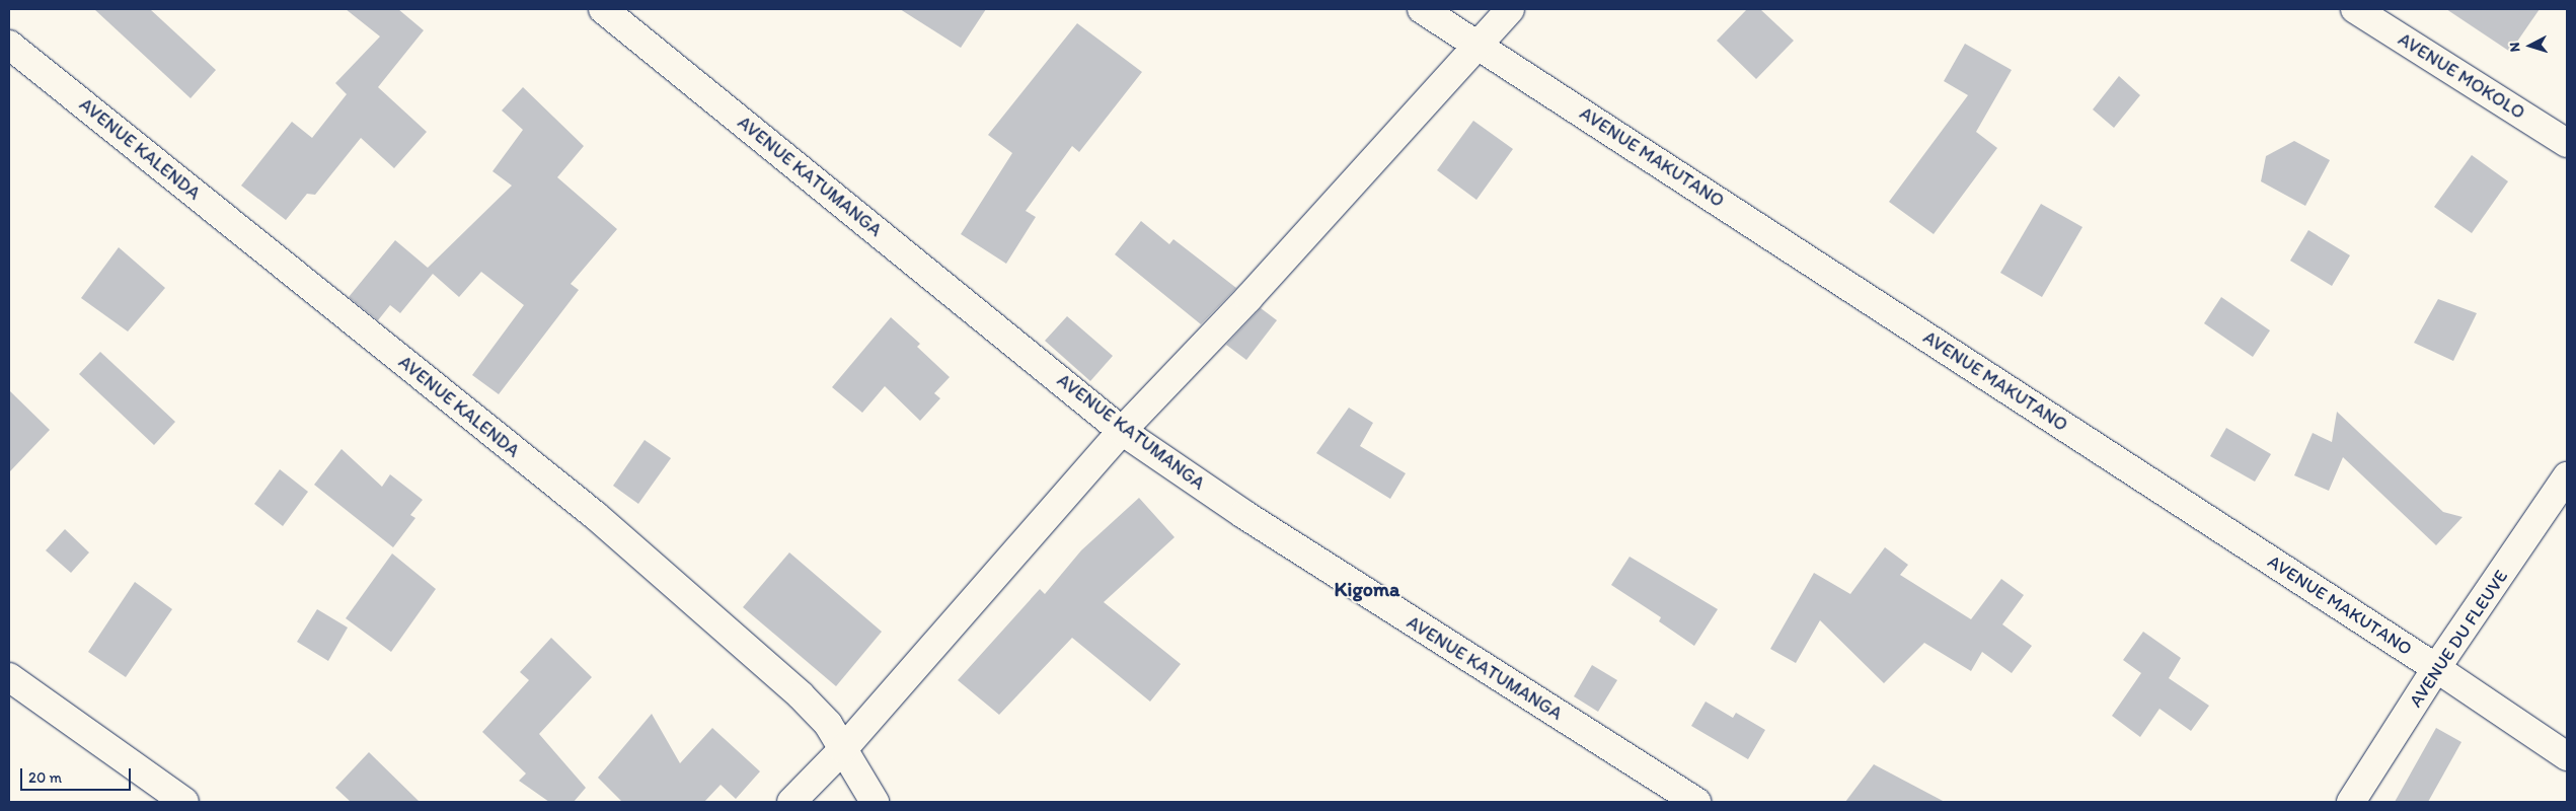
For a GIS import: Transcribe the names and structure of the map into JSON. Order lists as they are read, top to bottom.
{
  "streets": {
    "street": [
      "AVENUE MOKOLO",
      "AVENUE KALENDA",
      "AVENUE MAKUTANO",
      "AVENUE KATUMANGA",
      "AVENUE DU FLEUVE"
    ]
  },
  "crossings": [
    ["AVENUE MAKUTANO", "AVENUE DU FLEUVE"]
  ],
  "districts": ["Kigoma"],
  "scale_bar": "20 m",
  "north": "left"
}
